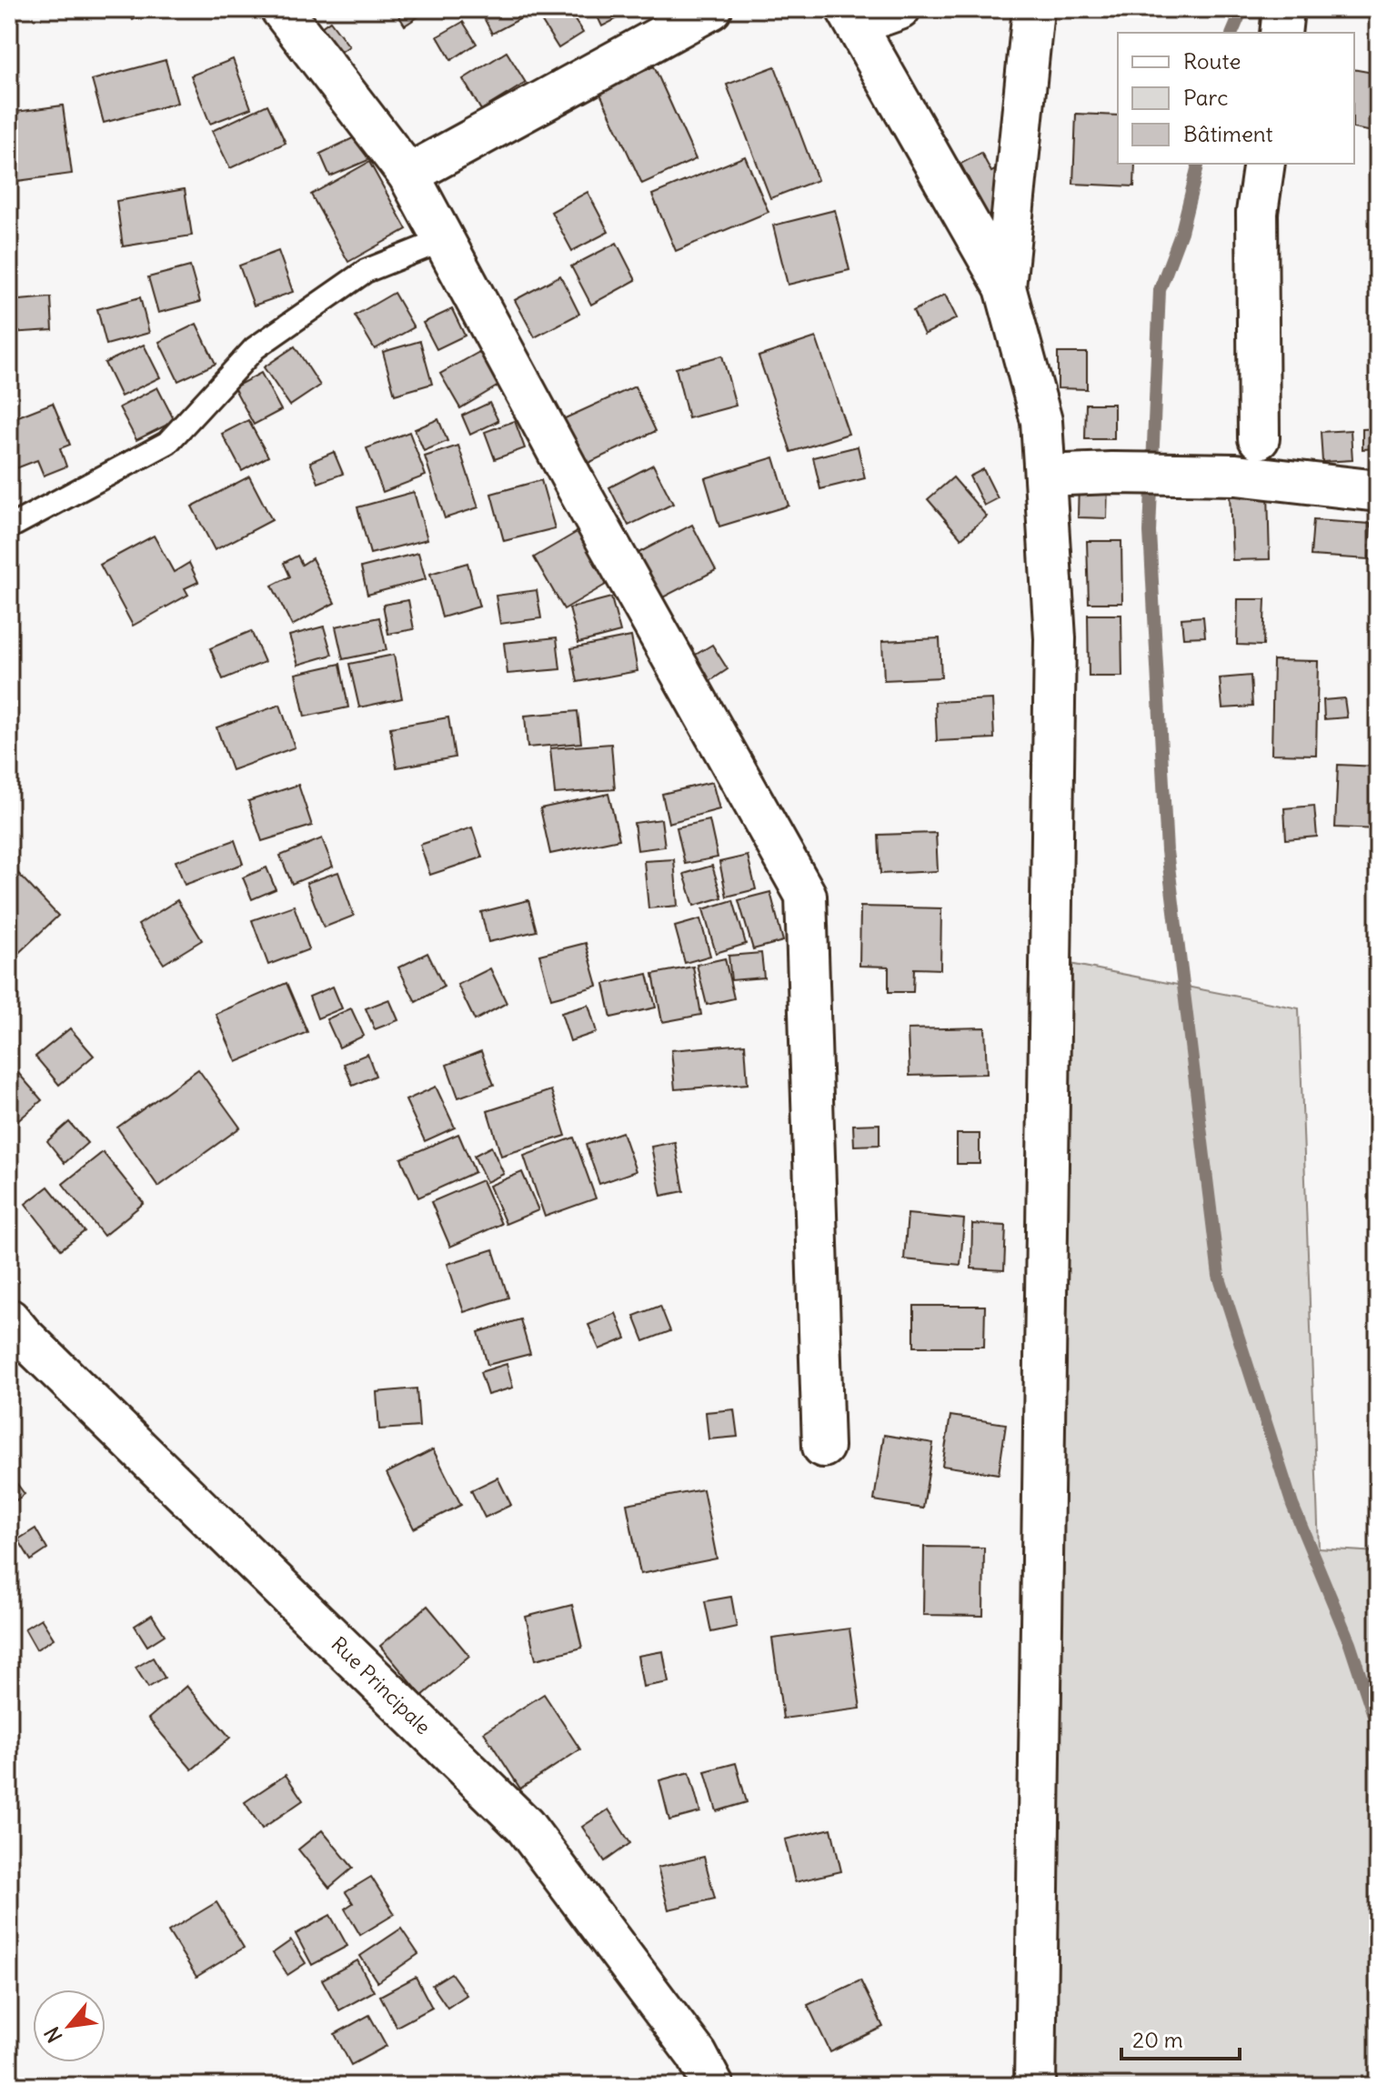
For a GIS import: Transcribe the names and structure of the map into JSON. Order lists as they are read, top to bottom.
{
  "streets": {
    "street": ["Rue Principale"]
  },
  "legend": ["Route", "Parc", "Bâtiment"],
  "scale_bar": "20 m",
  "north": "bottom left"
}
